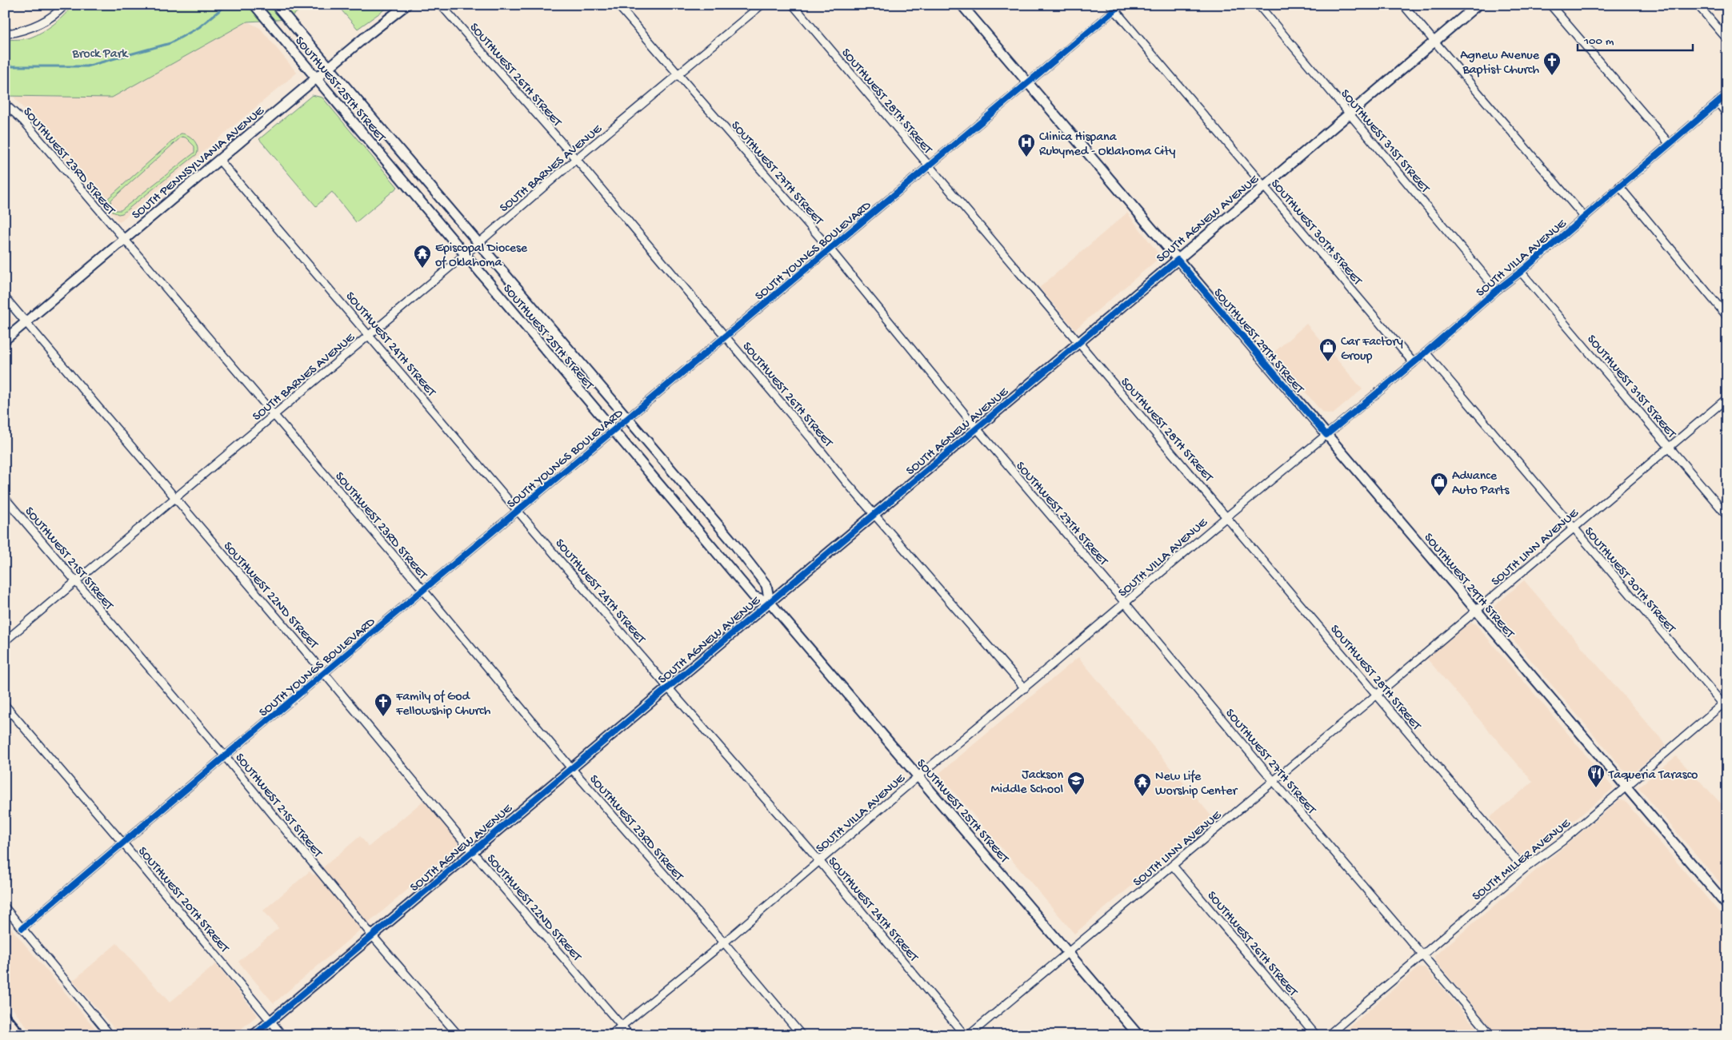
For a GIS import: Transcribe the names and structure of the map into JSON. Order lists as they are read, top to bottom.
{
  "streets": {
    "main road": [
      "SOUTHWEST 25TH STREET",
      "SOUTH PENNSYLVANIA AVENUE",
      "SOUTH AGNEW AVENUE",
      "SOUTHWEST 29TH STREET"
    ],
    "street": [
      "SOUTHWEST 26TH STREET",
      "SOUTHWEST 28TH STREET",
      "SOUTHWEST 31ST STREET",
      "SOUTHWEST 23RD STREET",
      "SOUTH BARNES AVENUE",
      "SOUTHWEST 27TH STREET",
      "SOUTHWEST 30TH STREET",
      "SOUTH YOUNGS BOULEVARD",
      "SOUTH VILLA AVENUE",
      "SOUTHWEST 24TH STREET",
      "SOUTH LINN AVENUE",
      "SOUTHWEST 21ST STREET",
      "SOUTHWEST 22ND STREET",
      "SOUTH MILLER AVENUE",
      "SOUTHWEST 20TH STREET"
    ]
  },
  "crossings": [
    ["SOUTHWEST 26TH STREET", "SOUTH BARNES AVENUE"],
    ["SOUTHWEST 26TH STREET", "SOUTH AGNEW AVENUE"],
    ["SOUTHWEST 26TH STREET", "SOUTH YOUNGS BOULEVARD"],
    ["SOUTHWEST 26TH STREET", "SOUTH VILLA AVENUE"],
    ["SOUTHWEST 26TH STREET", "SOUTH LINN AVENUE"],
    ["SOUTHWEST 25TH STREET", "SOUTH PENNSYLVANIA AVENUE"],
    ["SOUTHWEST 25TH STREET", "SOUTH BARNES AVENUE"],
    ["SOUTHWEST 25TH STREET", "SOUTH AGNEW AVENUE"],
    ["SOUTHWEST 25TH STREET", "SOUTH YOUNGS BOULEVARD"],
    ["SOUTHWEST 25TH STREET", "SOUTH VILLA AVENUE"],
    ["SOUTHWEST 25TH STREET", "SOUTH LINN AVENUE"],
    ["SOUTHWEST 28TH STREET", "SOUTH AGNEW AVENUE"],
    ["SOUTHWEST 28TH STREET", "SOUTH YOUNGS BOULEVARD"],
    ["SOUTHWEST 28TH STREET", "SOUTH VILLA AVENUE"],
    ["SOUTHWEST 28TH STREET", "SOUTH LINN AVENUE"],
    ["SOUTHWEST 28TH STREET", "SOUTH MILLER AVENUE"],
    ["SOUTHWEST 31ST STREET", "SOUTH AGNEW AVENUE"],
    ["SOUTHWEST 31ST STREET", "SOUTH VILLA AVENUE"],
    ["SOUTHWEST 31ST STREET", "SOUTH LINN AVENUE"],
    ["SOUTHWEST 23RD STREET", "SOUTH PENNSYLVANIA AVENUE"],
    ["SOUTHWEST 23RD STREET", "SOUTH BARNES AVENUE"],
    ["SOUTHWEST 23RD STREET", "SOUTH AGNEW AVENUE"],
    ["SOUTHWEST 23RD STREET", "SOUTH YOUNGS BOULEVARD"],
    ["SOUTHWEST 23RD STREET", "SOUTH VILLA AVENUE"],
    ["SOUTH PENNSYLVANIA AVENUE", "SOUTHWEST 24TH STREET"],
    ["SOUTH PENNSYLVANIA AVENUE", "SOUTHWEST 22ND STREET"],
    ["SOUTH BARNES AVENUE", "SOUTHWEST 27TH STREET"],
    ["SOUTH BARNES AVENUE", "SOUTHWEST 24TH STREET"],
    ["SOUTH BARNES AVENUE", "SOUTHWEST 21ST STREET"],
    ["SOUTH BARNES AVENUE", "SOUTHWEST 22ND STREET"],
    ["SOUTHWEST 27TH STREET", "SOUTH AGNEW AVENUE"],
    ["SOUTHWEST 27TH STREET", "SOUTH YOUNGS BOULEVARD"],
    ["SOUTHWEST 27TH STREET", "SOUTH VILLA AVENUE"],
    ["SOUTHWEST 27TH STREET", "SOUTH LINN AVENUE"],
    ["SOUTHWEST 27TH STREET", "SOUTH MILLER AVENUE"],
    ["SOUTH AGNEW AVENUE", "SOUTHWEST 30TH STREET"],
    ["SOUTH AGNEW AVENUE", "SOUTHWEST 29TH STREET"],
    ["SOUTH AGNEW AVENUE", "SOUTHWEST 24TH STREET"],
    ["SOUTH AGNEW AVENUE", "SOUTHWEST 21ST STREET"],
    ["SOUTH AGNEW AVENUE", "SOUTHWEST 22ND STREET"],
    ["SOUTH AGNEW AVENUE", "SOUTHWEST 20TH STREET"],
    ["SOUTHWEST 30TH STREET", "SOUTH YOUNGS BOULEVARD"],
    ["SOUTHWEST 30TH STREET", "SOUTH VILLA AVENUE"],
    ["SOUTHWEST 30TH STREET", "SOUTH LINN AVENUE"],
    ["SOUTHWEST 30TH STREET", "SOUTH MILLER AVENUE"],
    ["SOUTH YOUNGS BOULEVARD", "SOUTHWEST 29TH STREET"],
    ["SOUTH YOUNGS BOULEVARD", "SOUTHWEST 24TH STREET"],
    ["SOUTH YOUNGS BOULEVARD", "SOUTHWEST 21ST STREET"],
    ["SOUTH YOUNGS BOULEVARD", "SOUTHWEST 22ND STREET"],
    ["SOUTH YOUNGS BOULEVARD", "SOUTHWEST 20TH STREET"],
    ["SOUTH VILLA AVENUE", "SOUTHWEST 29TH STREET"],
    ["SOUTH VILLA AVENUE", "SOUTHWEST 24TH STREET"],
    ["SOUTH VILLA AVENUE", "SOUTHWEST 22ND STREET"],
    ["SOUTHWEST 29TH STREET", "SOUTH LINN AVENUE"],
    ["SOUTHWEST 29TH STREET", "SOUTH MILLER AVENUE"]
  ],
  "parks": ["Brock Park"],
  "places": {
    "church": ["Agnew Avenue Baptist Church", "Family of God Fellowship Church"],
    "hospital": ["Clinica Hispana Rubymed - Oklahoma City"],
    "temple": ["Episcopal Diocese of Oklahoma", "New Life Worship Center"],
    "shop": ["Car Factory Group", "Advance Auto Parts"],
    "restaurant": ["Taqueria Tarasco"],
    "school or university": ["Jackson Middle School"]
  },
  "scale_bar": "100 m"
}
